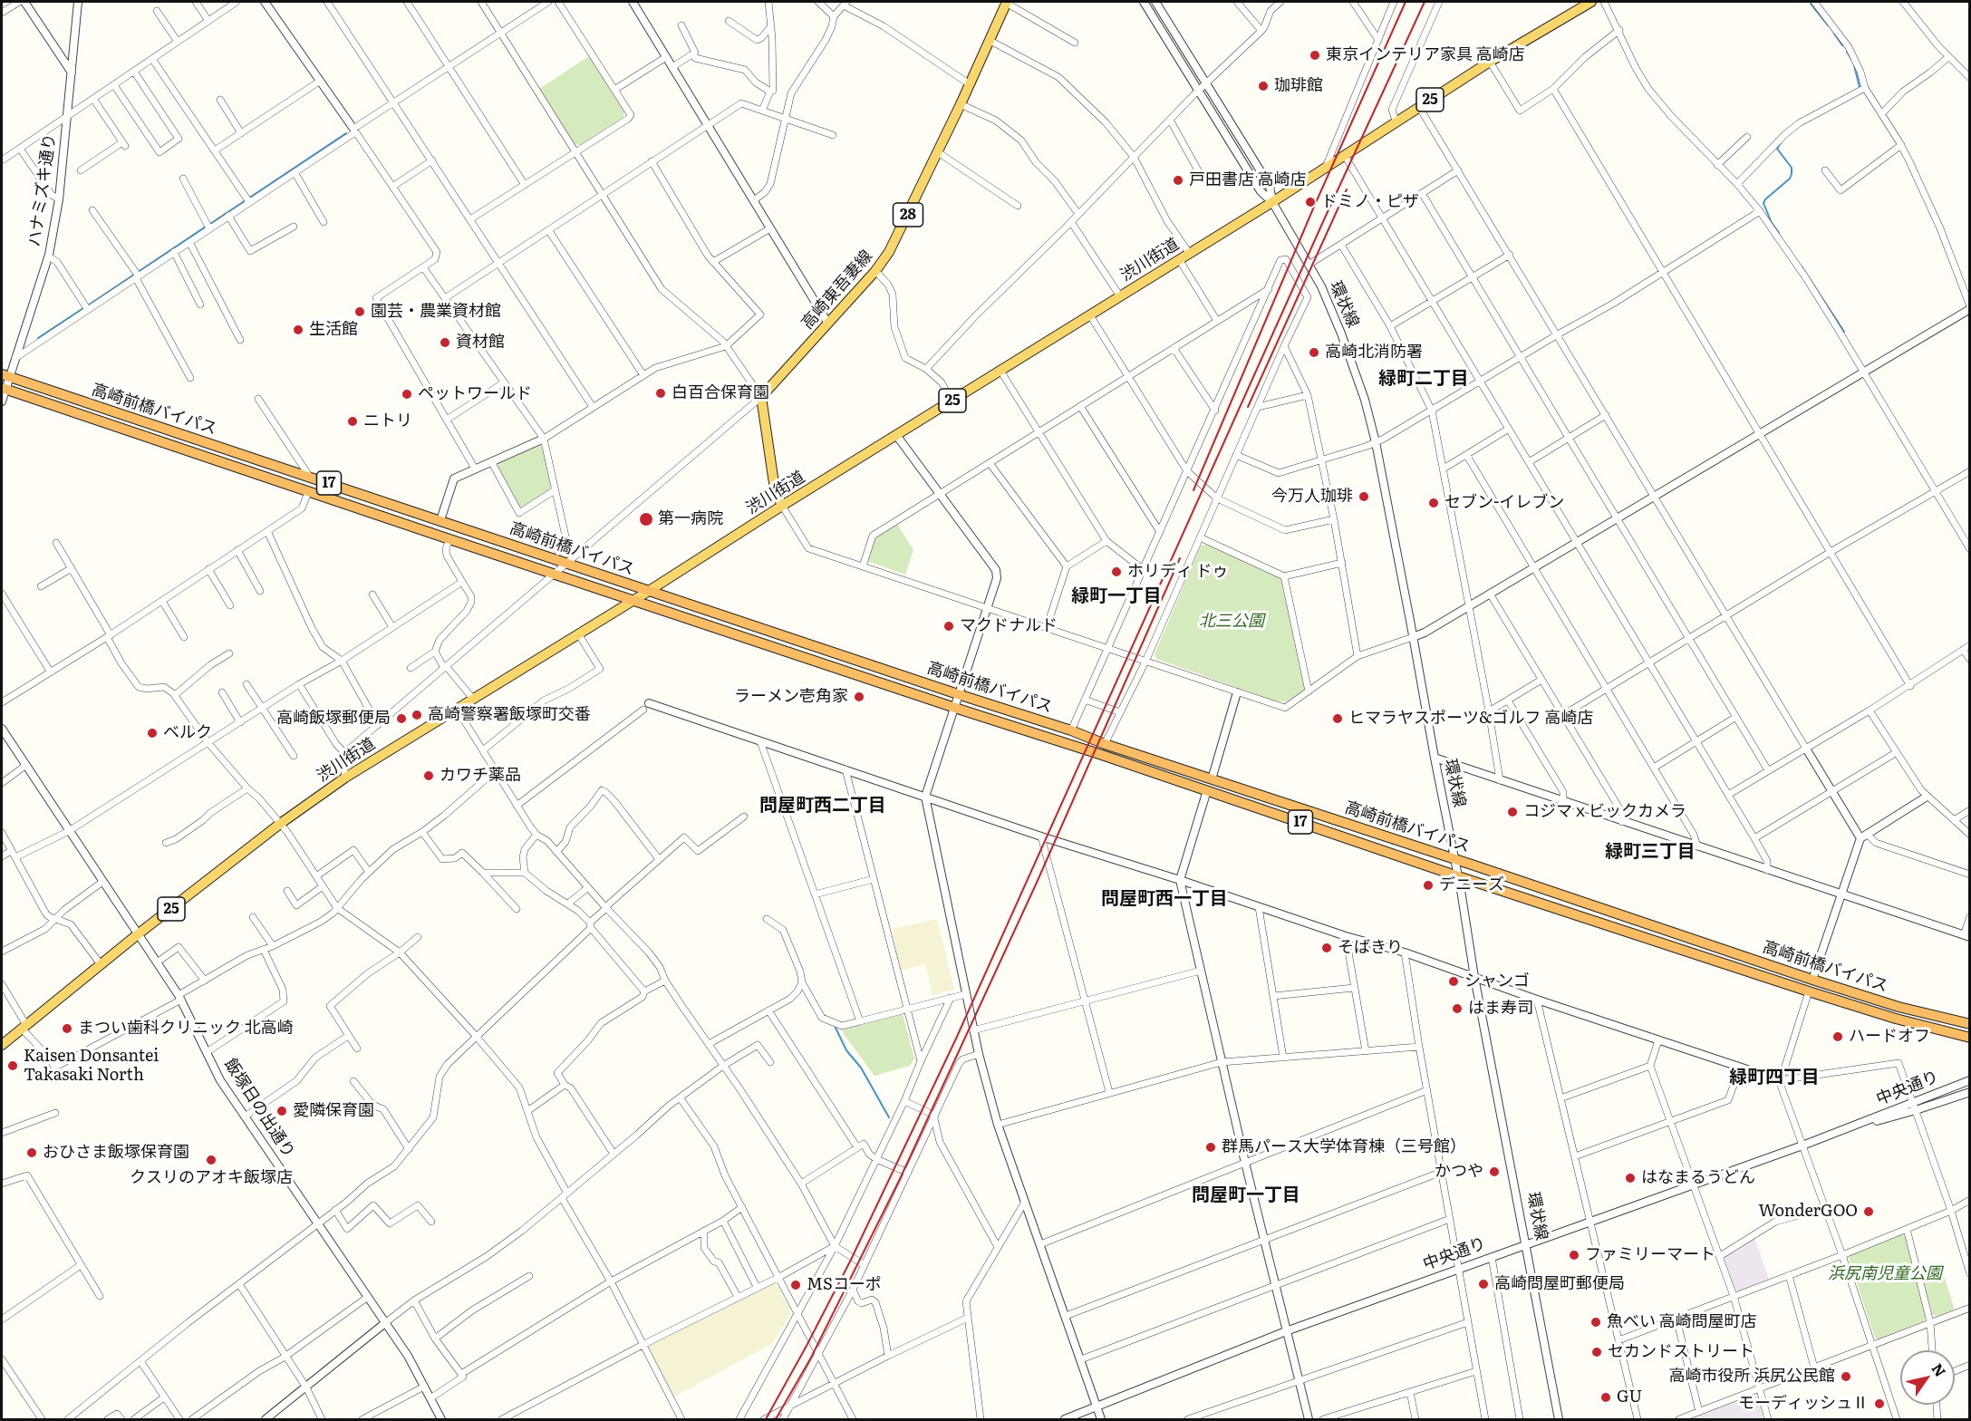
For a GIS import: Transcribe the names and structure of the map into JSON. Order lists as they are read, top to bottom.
{
  "streets": {
    "highway": ["高崎前橋バイパス", "17"],
    "main road": [
      "25",
      "28",
      "渋川街道",
      "高崎東吾妻線"
    ],
    "street": [
      "ハナミズキ通り",
      "環状線",
      "中央通り",
      "飯塚日の出通り"
    ]
  },
  "crossings": [
    ["ハナミズキ通り", "高崎前橋バイパス"],
    ["渋川街道", "環状線"],
    ["渋川街道", "高崎前橋バイパス"],
    ["渋川街道", "飯塚日の出通り"],
    ["環状線", "高崎前橋バイパス"],
    ["環状線", "中央通り"]
  ],
  "districts": [
    "緑町二丁目",
    "緑町一丁目",
    "問屋町西二丁目",
    "緑町三丁目",
    "問屋町西一丁目",
    "緑町四丁目",
    "問屋町一丁目"
  ],
  "parks": ["北三公園", "浜尻南児童公園"],
  "places": [
    "東京インテリア家具 高崎店",
    "珈琲館",
    "戸田書店 高崎店",
    "ドミノ・ピザ",
    "園芸・農業資材館",
    "生活館",
    "資材館",
    "高崎北消防署",
    "白百合保育園",
    "ペットワールド",
    "ニトリ",
    "今万人珈琲",
    "セブン-イレブン",
    "第一病院",
    "ホリディ ドゥ",
    "マクドナルド",
    "ラーメン壱角家",
    "高崎警察署飯塚町交番",
    "高崎飯塚郵便局",
    "ヒマラヤスポーツ&ゴルフ 高崎店",
    "ベルク",
    "カワチ薬品",
    "コジマｘビックカメラ",
    "デニーズ",
    "そばきり",
    "シャンゴ",
    "はま寿司",
    "まつい歯科クリニック 北高崎",
    "ハードオフ",
    "Kaisen Donsantei Takasaki North",
    "愛隣保育園",
    "群馬パース大学体育棟（三号館）",
    "おひさま飯塚保育園",
    "クスリのアオキ飯塚店",
    "かつや",
    "はなまるうどん",
    "WonderGOO",
    "ファミリーマート",
    "高崎問屋町郵便局",
    "MSコーポ",
    "魚べい 高崎問屋町店",
    "セカンドストリート",
    "高崎市役所 浜尻公民館",
    "GU",
    "モーディッシュⅡ"
  ],
  "north": "top right"
}
